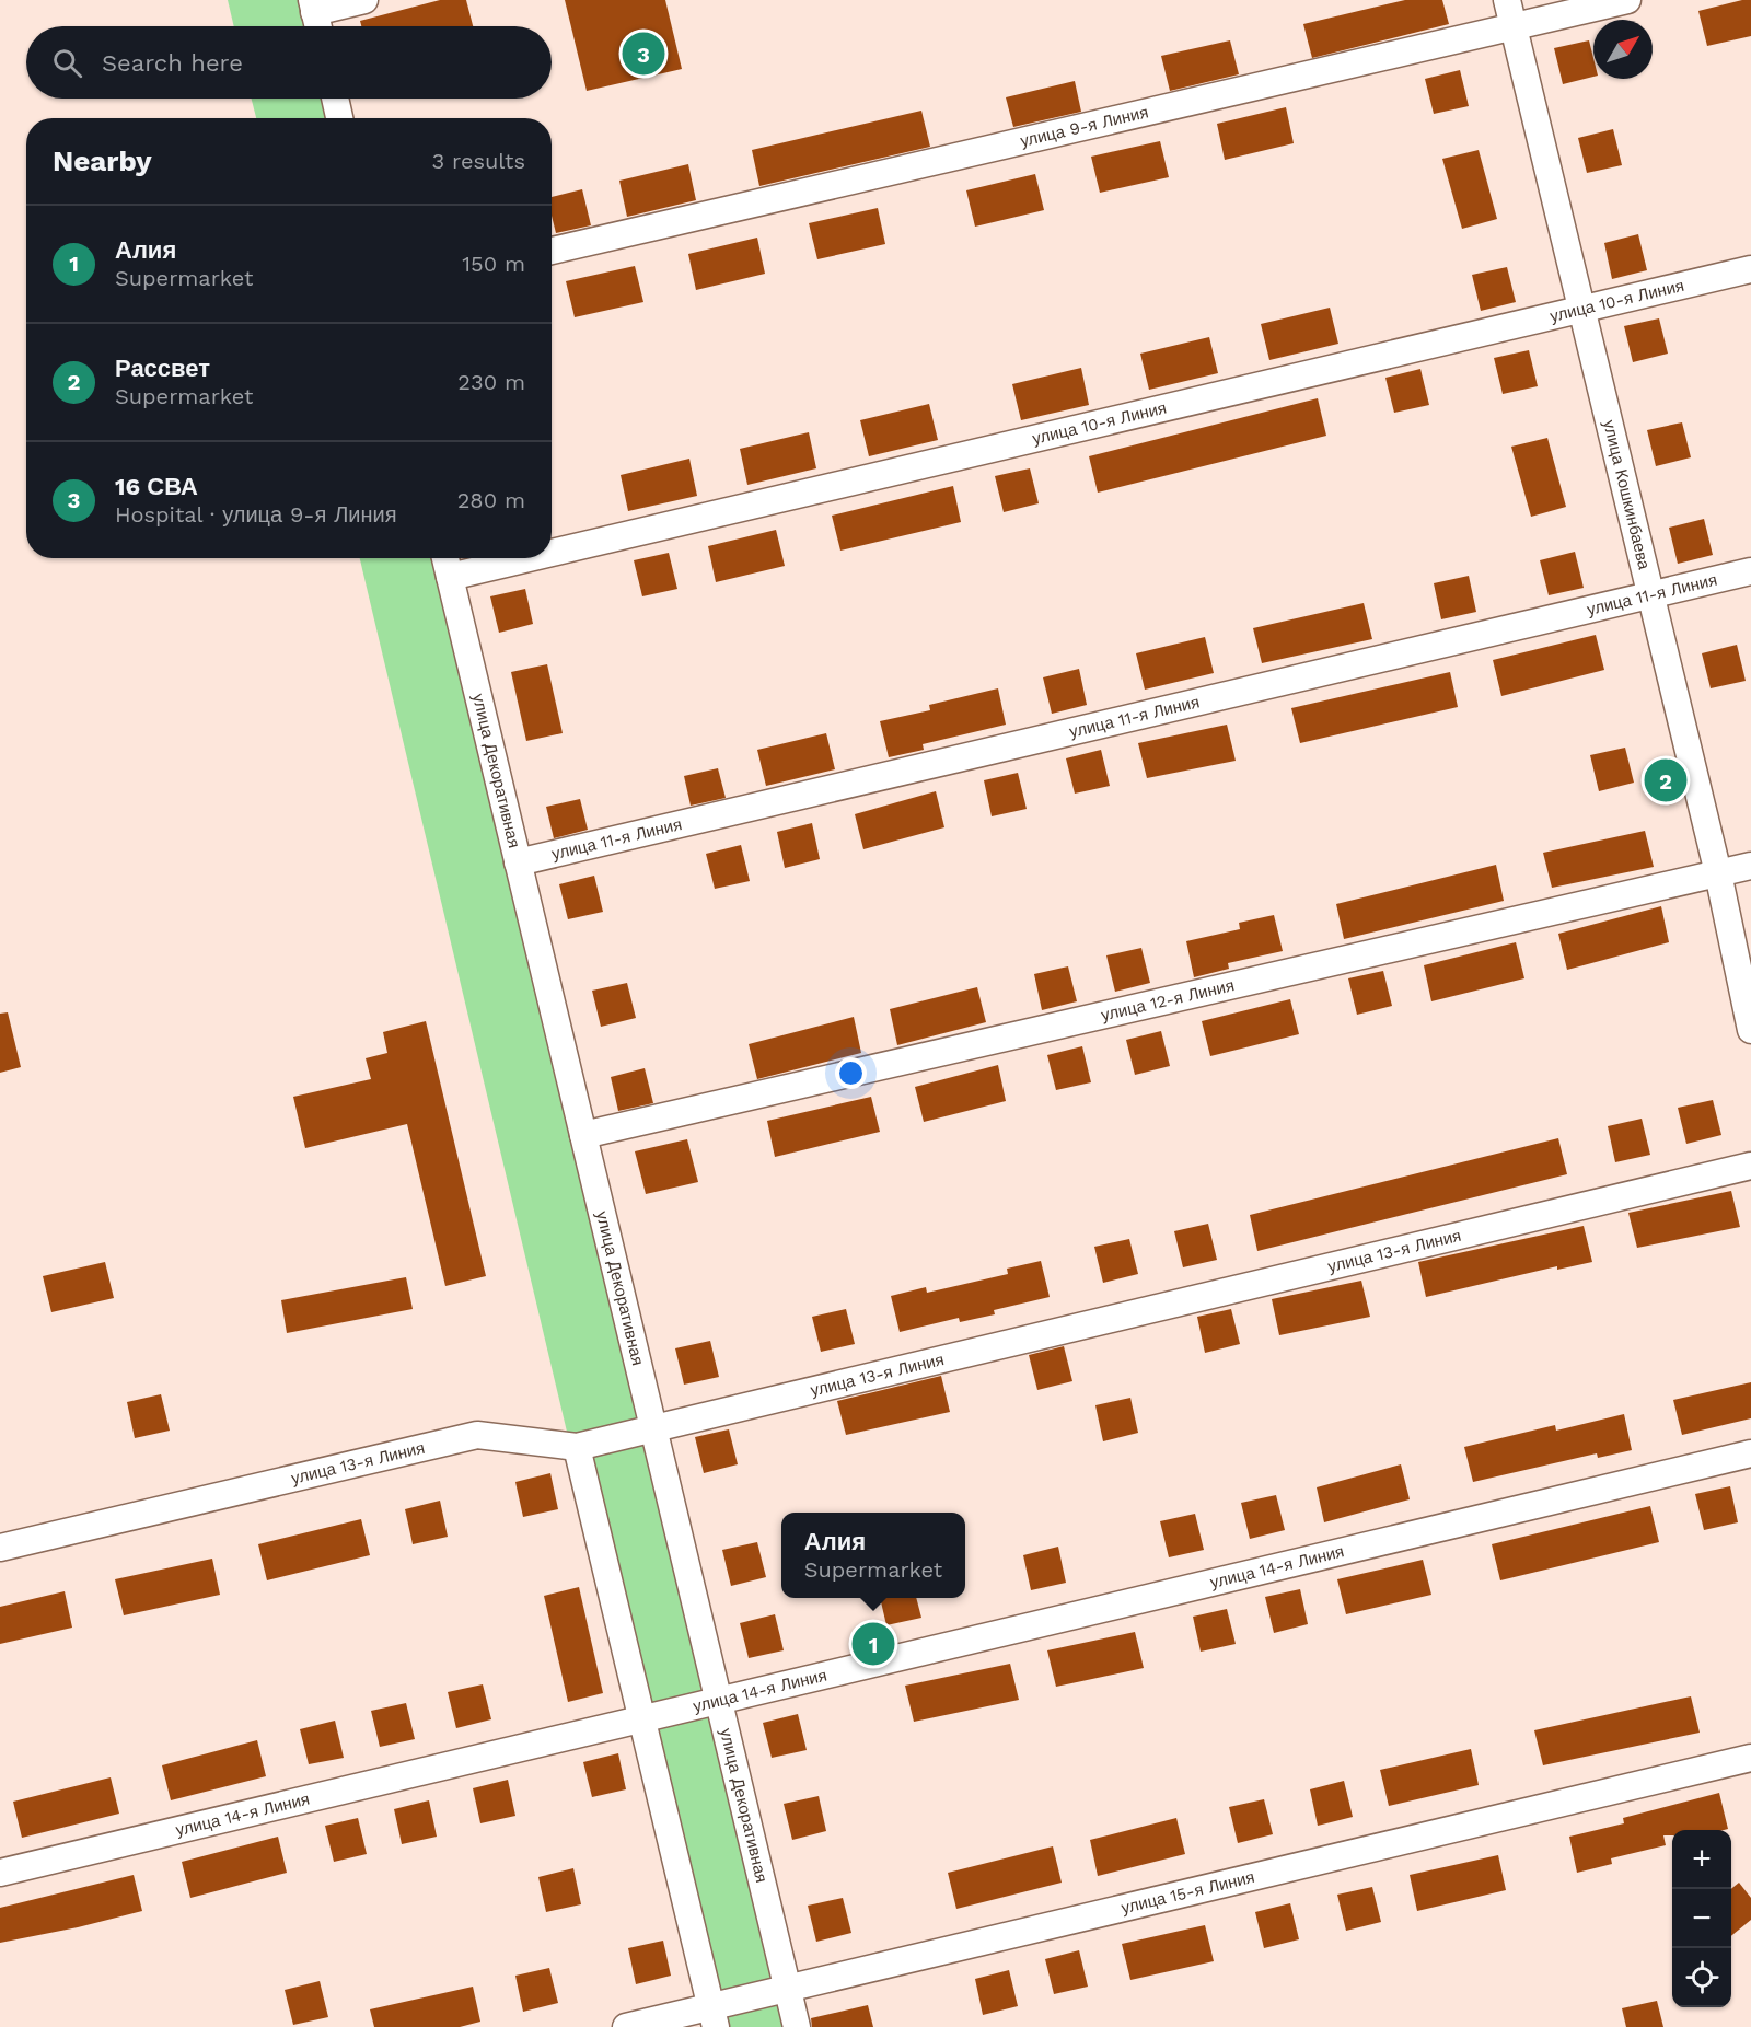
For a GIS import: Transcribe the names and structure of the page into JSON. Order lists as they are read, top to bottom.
{
  "streets": {
    "street": [
      "улица 9-я Линия",
      "улица 10-я Линия",
      "улица Кошкинбаева",
      "улица 11-я Линия",
      "улица Декоративная",
      "улица 12-я Линия",
      "улица 13-я Линия",
      "улица 14-я Линия",
      "улица 15-я Линия"
    ]
  },
  "crossings": [
    ["улица 9-я Линия", "улица Кошкинбаева"],
    ["улица 10-я Линия", "улица Кошкинбаева"],
    ["улица 10-я Линия", "улица Декоративная"],
    ["улица Кошкинбаева", "улица 11-я Линия"],
    ["улица Кошкинбаева", "улица 12-я Линия"],
    ["улица 11-я Линия", "улица Декоративная"],
    ["улица Декоративная", "улица 12-я Линия"],
    ["улица Декоративная", "улица 13-я Линия"],
    ["улица Декоративная", "улица 14-я Линия"],
    ["улица Декоративная", "улица 15-я Линия"]
  ],
  "north": "top right",
  "page": {
    "search": "Search here",
    "pins": ["3", "2", "1"],
    "heading": ["Nearby", "3 results"],
    "list": [
      {
        "mark": "1",
        "name": "Алия",
        "note": "Supermarket",
        "value": "150 m"
      },
      {
        "mark": "2",
        "name": "Рассвет",
        "note": "Supermarket",
        "value": "230 m"
      },
      {
        "mark": "3",
        "name": "16 СВА",
        "note": "Hospital · улица 9-я Линия",
        "value": "280 m"
      }
    ],
    "popup": ["Алия", "Supermarket"],
    "map_buttons": ["+", "−"]
  }
}
